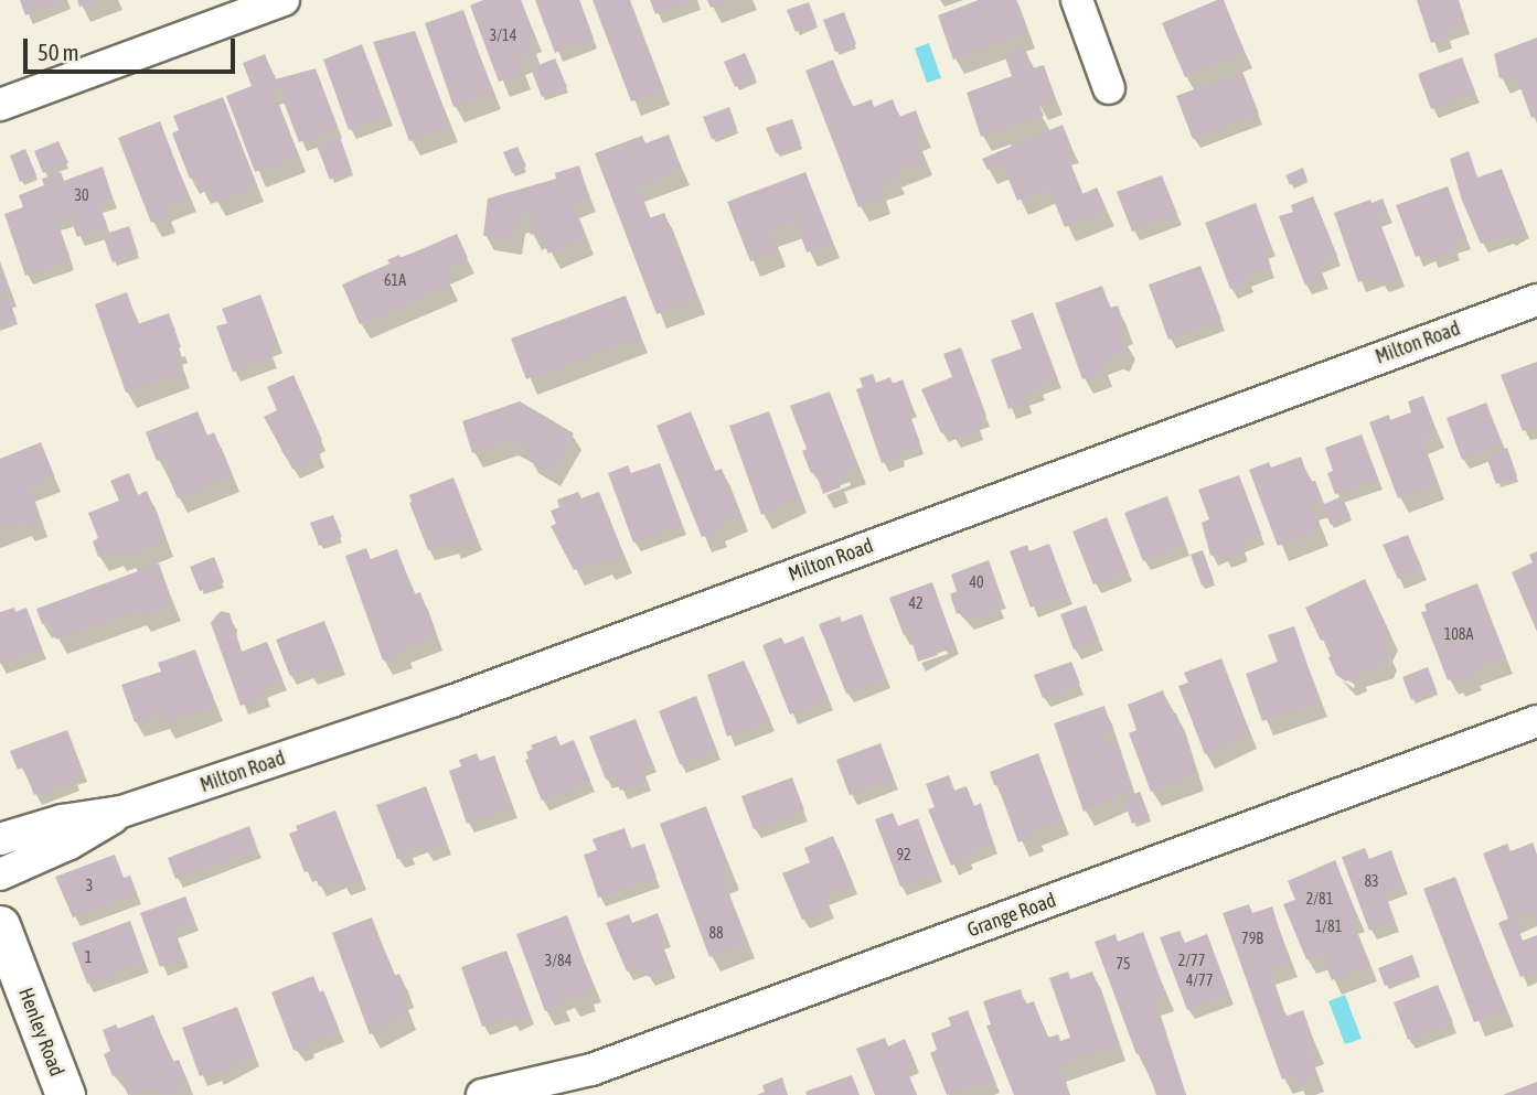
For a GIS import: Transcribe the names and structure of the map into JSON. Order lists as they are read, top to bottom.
{
  "streets": {
    "street": ["Milton Road", "Grange Road", "Henley Road"]
  },
  "house_numbers": [
    "3/14",
    "30",
    "61A",
    "40",
    "42",
    "108A",
    "92",
    "83",
    "3",
    "2/81",
    "1/81",
    "88",
    "79B",
    "1",
    "3/84",
    "2/77",
    "75",
    "4/77"
  ],
  "scale_bar": "50 m"
}
